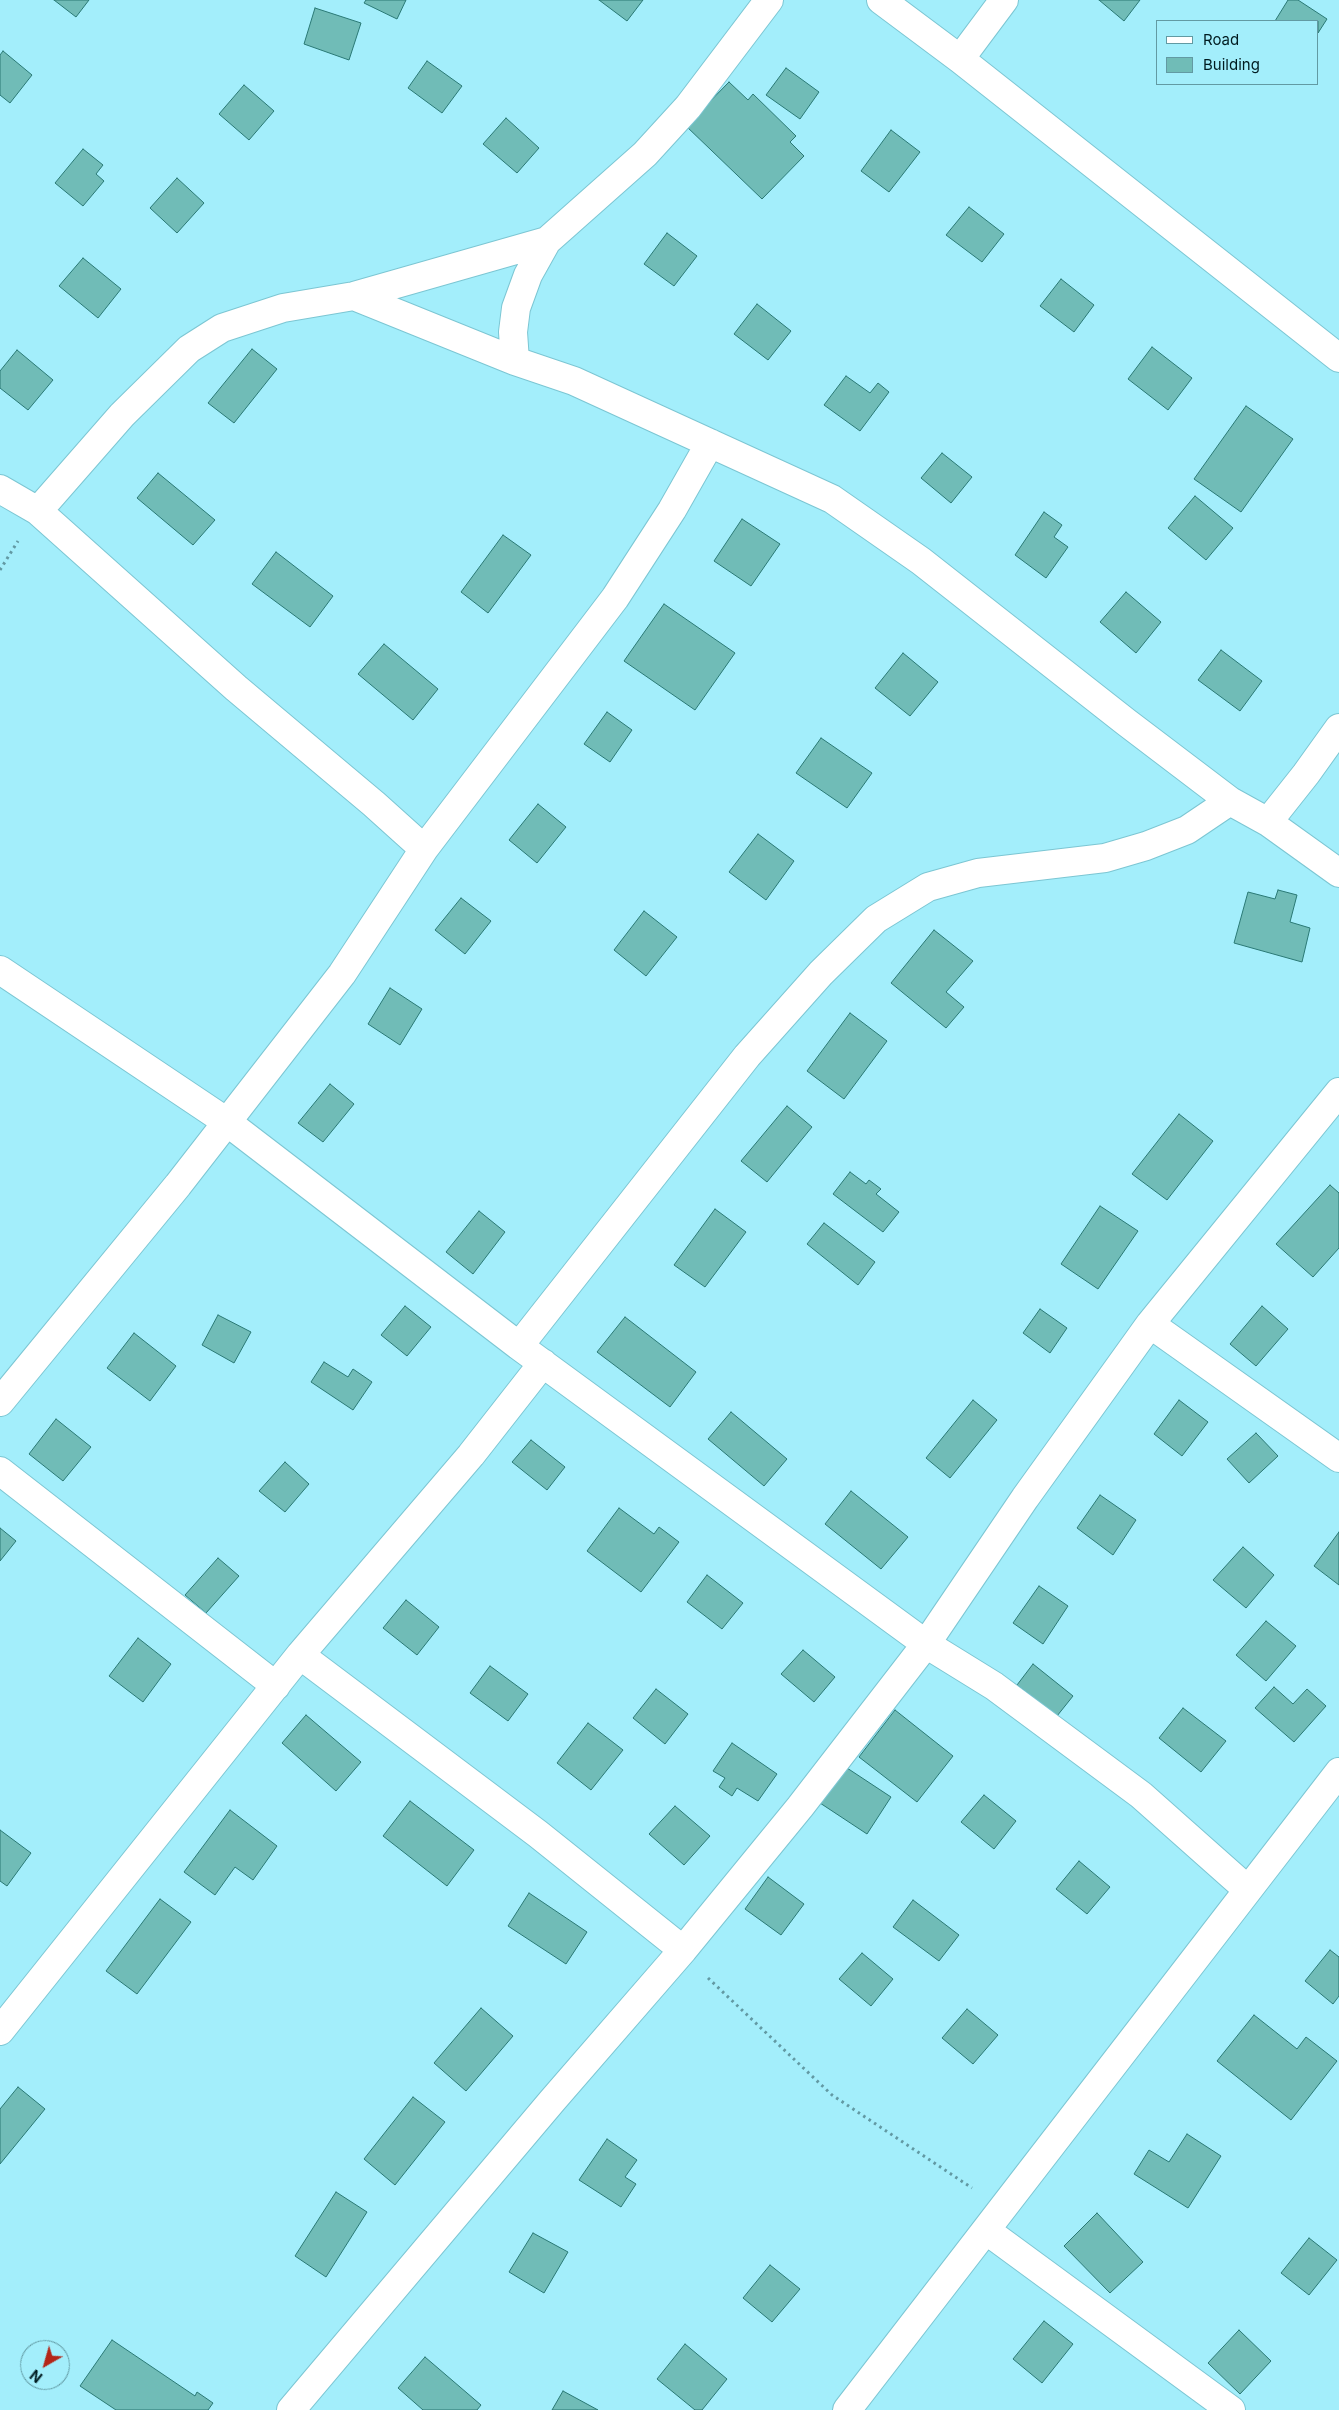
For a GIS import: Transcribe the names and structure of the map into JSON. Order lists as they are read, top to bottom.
{
  "legend": ["Road", "Building"],
  "north": "bottom left"
}
